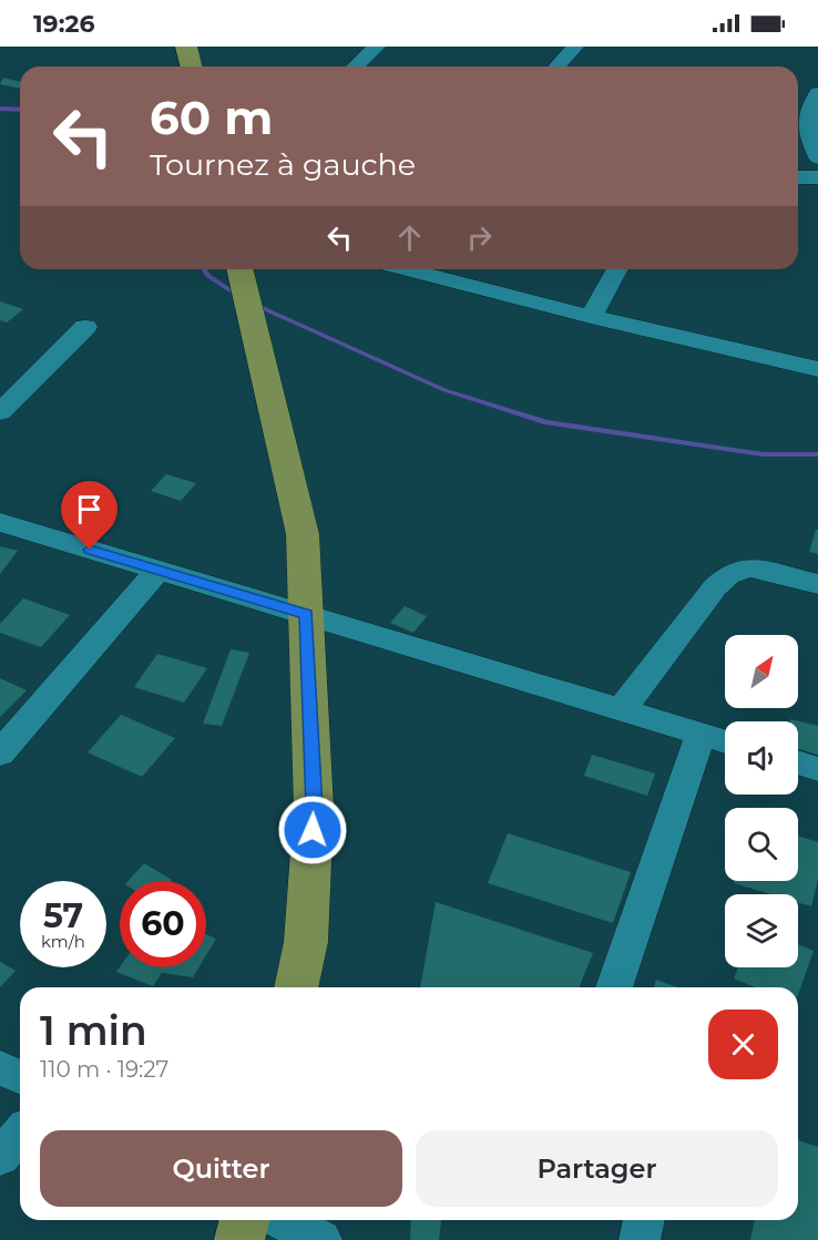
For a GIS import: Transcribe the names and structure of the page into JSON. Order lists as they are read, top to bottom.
{
  "north": "top right",
  "page": {
    "status": "19:26",
    "turn": ["60 m", "Tournez à gauche"],
    "speed": "57 km/h",
    "limit": "60",
    "heading": ["1 min", "110 m · 19:27"],
    "buttons": ["Quitter", "Partager"]
  }
}
